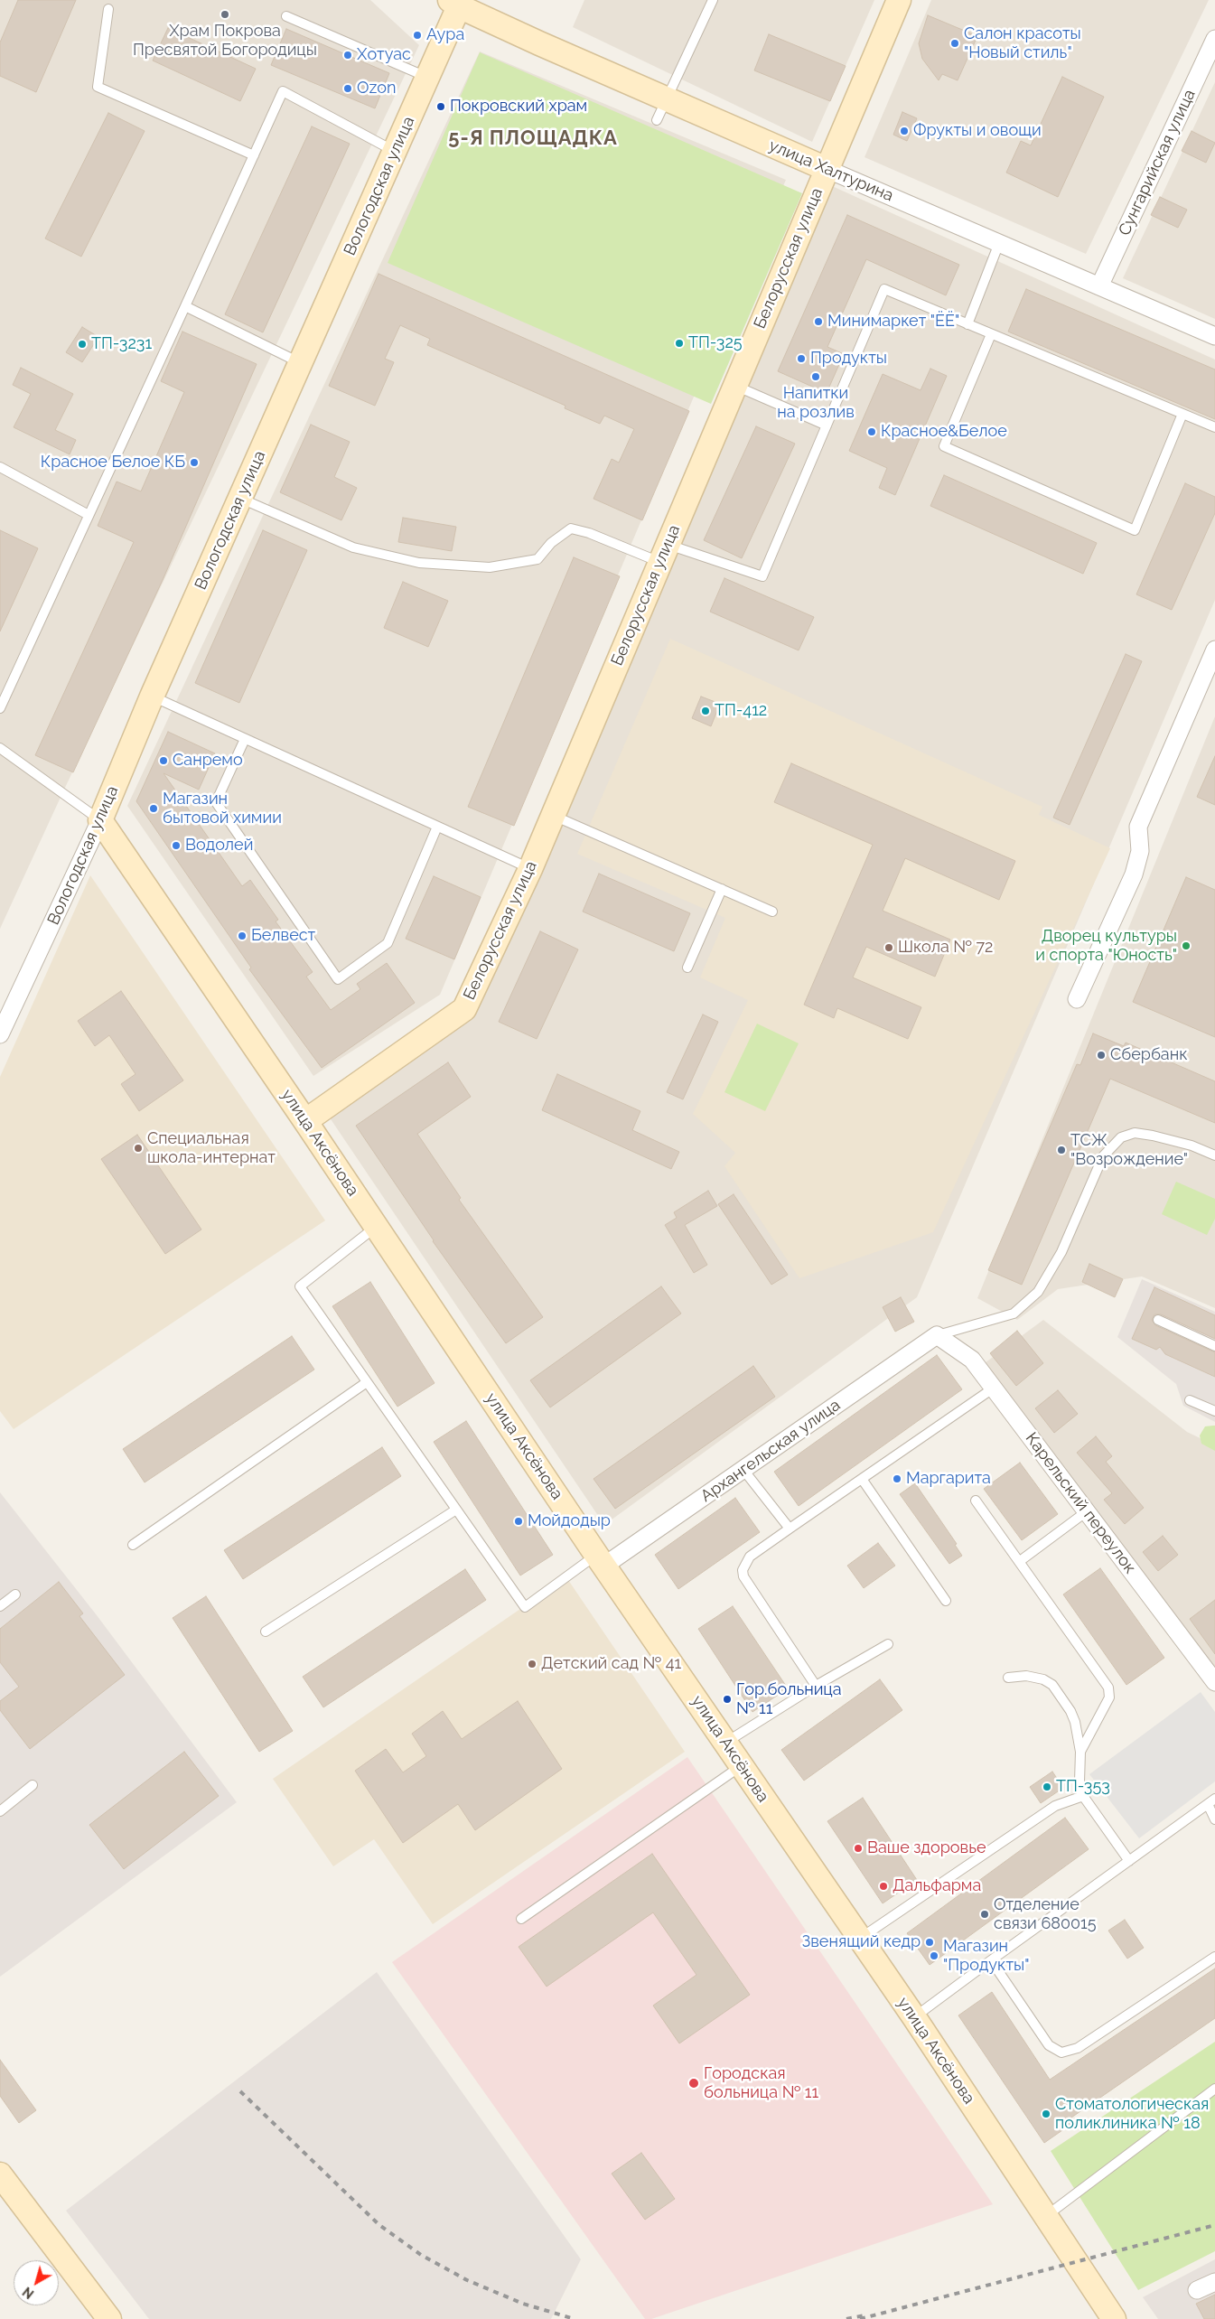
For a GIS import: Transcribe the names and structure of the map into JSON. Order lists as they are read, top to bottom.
{
  "streets": {
    "street": [
      "Сунгарийская улица",
      "улица Халтурина",
      "Вологодская улица",
      "Белорусская улица",
      "улица Аксёнова",
      "Архангельская улица",
      "Карельский переулок"
    ]
  },
  "crossings": [
    ["Сунгарийская улица", "улица Халтурина"],
    ["улица Халтурина", "Вологодская улица"],
    ["улица Халтурина", "Белорусская улица"],
    ["Вологодская улица", "улица Аксёнова"],
    ["Белорусская улица", "улица Аксёнова"],
    ["улица Аксёнова", "Архангельская улица"],
    ["Архангельская улица", "Карельский переулок"]
  ],
  "districts": ["5-Я ПЛОЩАДКА"],
  "places": [
    "Храм Покрова Пресвятой Богородицы",
    "Аура",
    "Салон красоты \"Новый стиль\"",
    "Хотуас",
    "Ozon",
    "Покровский храм",
    "Фрукты и овощи",
    "Минимаркет \"ЁЁ\"",
    "ТП-325",
    "ТП-3231",
    "Продукты",
    "Напитки на розлив",
    "Красное&Белое",
    "Красное Белое КБ",
    "ТП-412",
    "Санремо",
    "Магазин бытовой химии",
    "Водолей",
    "Белвест",
    "Дворец культуры и спорта \"Юность\"",
    "Школа № 72",
    "Сбербанк",
    "Специальная школа-интернат",
    "ТСЖ \"Возрождение\"",
    "Маргарита",
    "Мойдодыр",
    "Детский сад № 41",
    "Гор.больница № 11",
    "ТП-353",
    "Ваше здоровье",
    "Дальфарма",
    "Отделение связи 680015",
    "Звенящий кедр",
    "Магазин \"Продукты\"",
    "Городская больница № 11",
    "Стоматологическая поликлиника № 18"
  ],
  "north": "bottom left"
}
